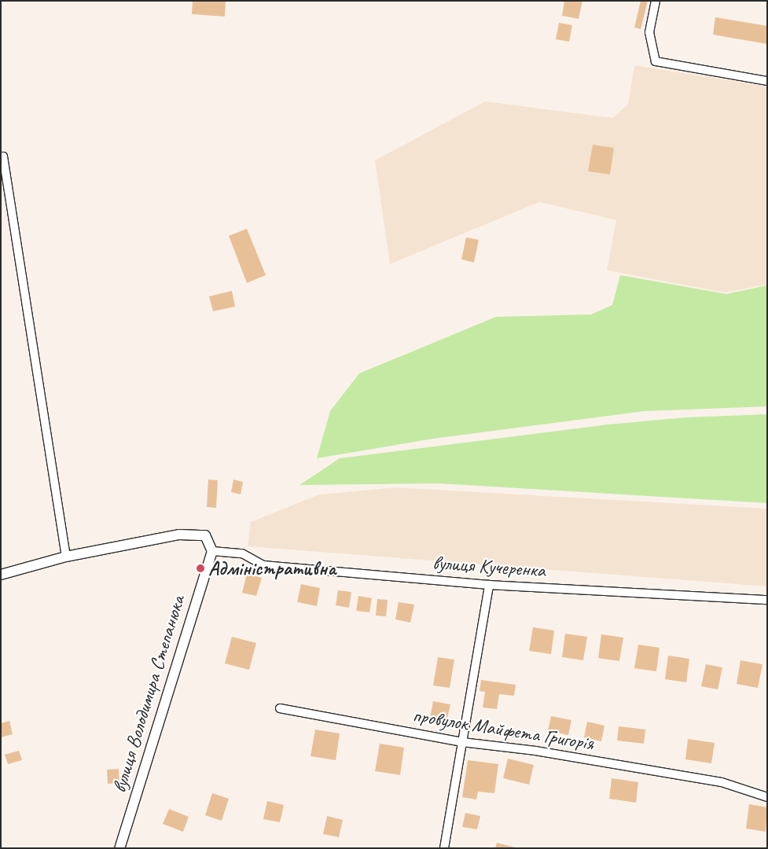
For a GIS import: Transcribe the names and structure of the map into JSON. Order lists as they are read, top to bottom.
{
  "streets": {
    "street": ["вулиця Кучеренка", "вулиця Володимира Степанюка", "провулок Майфета Григорія"]
  },
  "crossings": [
    ["вулиця Кучеренка", "вулиця Володимира Степанюка"]
  ],
  "places": ["Адміністративна"]
}
